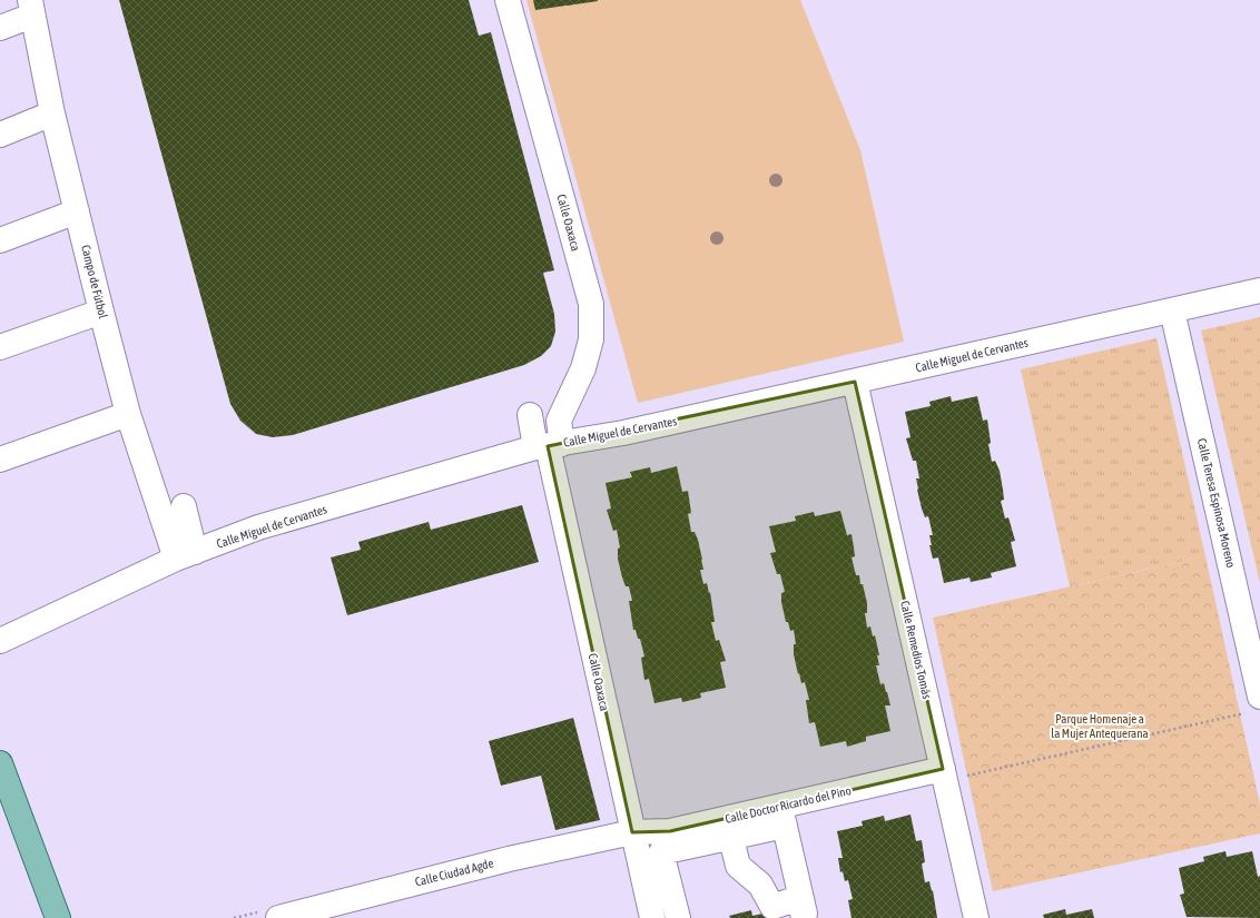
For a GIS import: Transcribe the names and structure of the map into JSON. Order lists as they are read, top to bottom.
{
  "streets": {
    "street": [
      "Calle Oaxaca",
      "Campo de Fútbol",
      "Calle Miguel de Cervantes",
      "Calle Teresa Espinosa Moreno",
      "Calle Remedios Tomás",
      "Calle Doctor Ricardo del Pino",
      "Calle Ciudad Agde"
    ]
  },
  "crossings": [
    ["Calle Oaxaca", "Calle Miguel de Cervantes"],
    ["Calle Oaxaca", "Calle Doctor Ricardo del Pino"],
    ["Calle Oaxaca", "Calle Ciudad Agde"],
    ["Campo de Fútbol", "Calle Miguel de Cervantes"],
    ["Calle Miguel de Cervantes", "Calle Teresa Espinosa Moreno"],
    ["Calle Miguel de Cervantes", "Calle Remedios Tomás"],
    ["Calle Remedios Tomás", "Calle Doctor Ricardo del Pino"],
    ["Calle Doctor Ricardo del Pino", "Calle Ciudad Agde"]
  ],
  "parks": ["Parque Homenaje a la Mujer Antequerana"]
}
